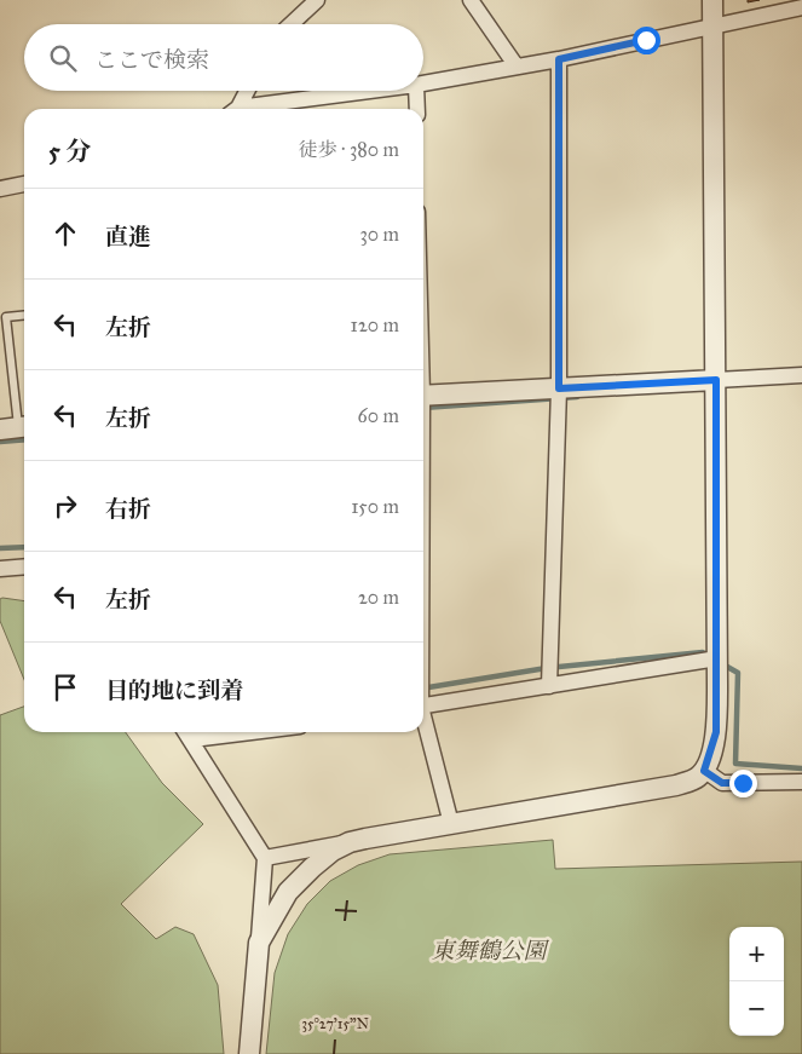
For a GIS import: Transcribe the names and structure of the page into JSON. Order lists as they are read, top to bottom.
{
  "parks": ["東舞鶴公園"],
  "page": {
    "search": "ここで検索",
    "heading": ["5 分", "徒歩 · 380 m"],
    "list": [
      ["直進", "30 m"],
      ["左折", "120 m"],
      ["左折", "60 m"],
      ["右折", "150 m"],
      ["左折", "20 m"],
      "目的地に到着"
    ],
    "map_buttons": ["+", "−"]
  },
  "coordinates": ["35°27'15\"N"]
}
